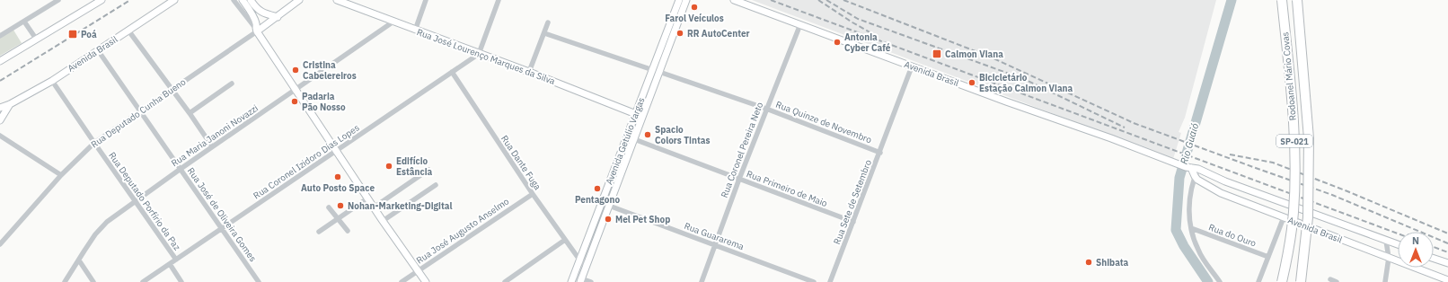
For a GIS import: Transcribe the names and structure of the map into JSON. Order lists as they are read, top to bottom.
{
  "streets": {
    "highway": ["Rodoanel Mário Covas", "SP-021"],
    "main road": [
      "Avenida Brasil",
      "Rua José Lourenço Marques da Silva",
      "Rua Deputado Cunha Bueno",
      "Avenida Getúlio Vargas"
    ],
    "street": [
      "Rua Quinze de Novembro",
      "Rua Maria Janoni Novazzi",
      "Rua Coronel Pereira Neto",
      "Rua Coronel Izidoro Dias Lopes",
      "Rua Dante Fuga",
      "Rua Primeiro de Maio",
      "Rua Deputado Porfírio da Paz",
      "Rua Sete de Setembro",
      "Rua José de Oliveira Gomes",
      "Rua José Augusto Anselmo",
      "Rua do Ouro",
      "Rua Guararema"
    ]
  },
  "crossings": [
    ["Avenida Brasil", "Rua Coronel Pereira Neto"],
    ["Avenida Brasil", "Rua Deputado Porfírio da Paz"],
    ["Avenida Brasil", "Rua Sete de Setembro"],
    ["Avenida Brasil", "Rua José de Oliveira Gomes"],
    ["Rua José Lourenço Marques da Silva", "Rua Maria Janoni Novazzi"],
    ["Rua José Lourenço Marques da Silva", "Avenida Getúlio Vargas"],
    ["Rua José Lourenço Marques da Silva", "Rua Coronel Izidoro Dias Lopes"],
    ["Rua Deputado Cunha Bueno", "Rua Deputado Porfírio da Paz"],
    ["Rua Deputado Cunha Bueno", "Rua José de Oliveira Gomes"],
    ["Rua Quinze de Novembro", "Avenida Getúlio Vargas"],
    ["Rua Quinze de Novembro", "Rua Coronel Pereira Neto"],
    ["Rua Quinze de Novembro", "Rua Sete de Setembro"],
    ["Rua Maria Janoni Novazzi", "Rua Deputado Porfírio da Paz"],
    ["Rua Maria Janoni Novazzi", "Rua José de Oliveira Gomes"],
    ["Avenida Getúlio Vargas", "Rua Dante Fuga"],
    ["Avenida Getúlio Vargas", "Rua Primeiro de Maio"],
    ["Avenida Getúlio Vargas", "Rua Guararema"],
    ["Rua Coronel Pereira Neto", "Rua Primeiro de Maio"],
    ["Rua Coronel Pereira Neto", "Rua Guararema"],
    ["Rua Coronel Izidoro Dias Lopes", "Rua Dante Fuga"],
    ["Rua Coronel Izidoro Dias Lopes", "Rua Deputado Porfírio da Paz"],
    ["Rua Coronel Izidoro Dias Lopes", "Rua José de Oliveira Gomes"],
    ["Rua Dante Fuga", "Rua José Augusto Anselmo"],
    ["Rua Primeiro de Maio", "Rua Sete de Setembro"]
  ],
  "water": ["Rio Guaió"],
  "places": {
    "other": [
      "Farol Veículos",
      "RR AutoCenter",
      "Antonia Cyber Café",
      "Cristina Cabelereiros",
      "Bicicletário Estação Calmon Viana",
      "Padaria Pão Nosso",
      "Spacio Colors Tintas",
      "Edifício Estância",
      "Auto Posto Space",
      "Pentagono",
      "Nohan-Marketing-Digital",
      "Mel Pet Shop",
      "Shibata"
    ],
    "transit": ["Poá", "Calmon Viana"]
  },
  "north": "top"
}
